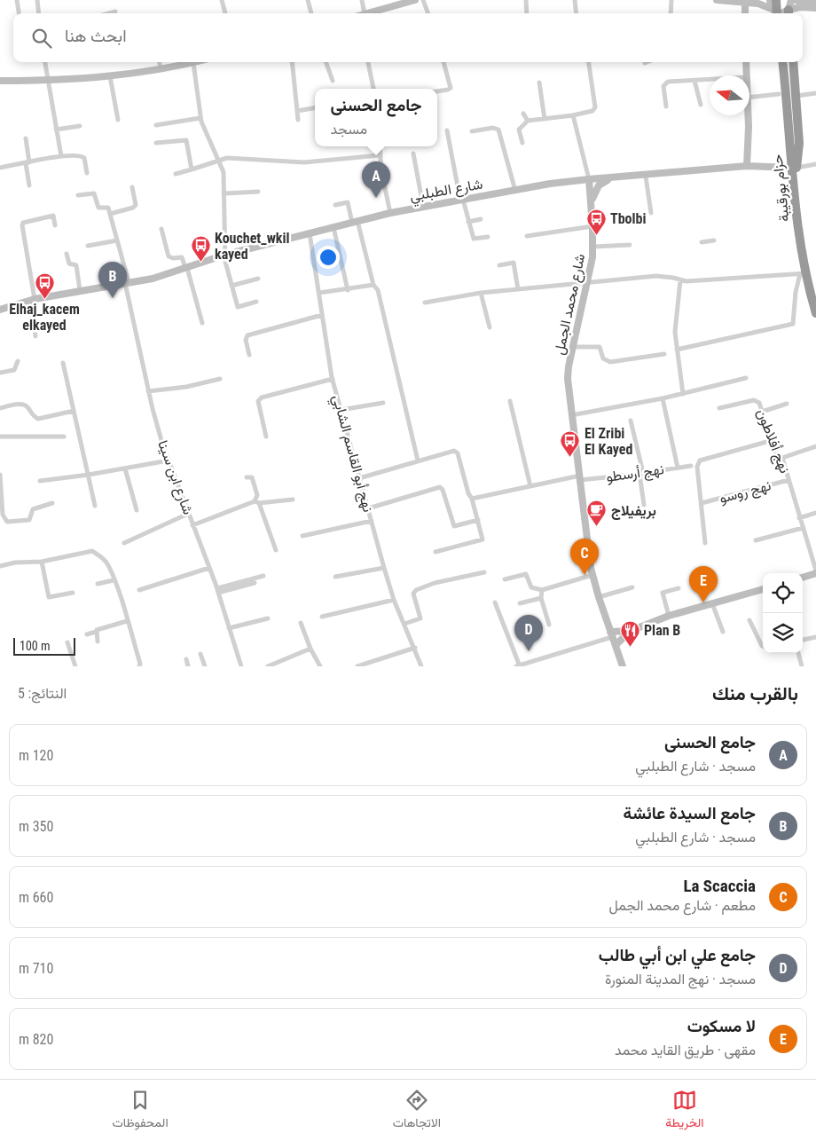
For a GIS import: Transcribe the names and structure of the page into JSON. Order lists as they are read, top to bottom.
{
  "streets": {
    "highway": ["حزام بورقيبة"],
    "street": [
      "شارع الطبلبي",
      "شارع محمد الجمل",
      "نهج أفلاطون",
      "نهج أبو القاسم الشابي",
      "نهج أرسطو",
      "شارع ابن سينا",
      "نهج روسو"
    ]
  },
  "crossings": [
    ["شارع الطبلبي", "شارع محمد الجمل"],
    ["شارع الطبلبي", "نهج أبو القاسم الشابي"],
    ["شارع الطبلبي", "شارع ابن سينا"],
    ["شارع محمد الجمل", "نهج أرسطو"],
    ["نهج أفلاطون", "نهج روسو"]
  ],
  "places": {
    "bus stop": [
      "Tbolbi",
      "Kouchet_wkil kayed",
      "Elhaj_kacem elkayed",
      "El Zribi El Kayed"
    ],
    "cafe": ["بريفيلاج"],
    "restaurant": ["Plan B"]
  },
  "scale_bar": "100 m",
  "north": "left",
  "page": {
    "search": "ابحث هنا",
    "popup": ["جامع الحسنى", "مسجد"],
    "pins": [
      "A",
      "B",
      "C",
      "E",
      "D"
    ],
    "scale": "100 m",
    "heading": ["بالقرب منك", "النتائج: 5"],
    "list": [
      {
        "mark": "A",
        "name": "جامع الحسنى",
        "note": "مسجد · شارع الطبلبي",
        "value": "120 m"
      },
      {
        "mark": "B",
        "name": "جامع السيدة عائشة",
        "note": "مسجد · شارع الطبلبي",
        "value": "350 m"
      },
      {
        "mark": "C",
        "name": "La Scaccia",
        "note": "مطعم · شارع محمد الجمل",
        "value": "660 m"
      },
      {
        "mark": "D",
        "name": "جامع علي ابن أبي طالب",
        "note": "مسجد · نهج المدينة المنورة",
        "value": "710 m"
      },
      {
        "mark": "E",
        "name": "لا مسكوت",
        "note": "مقهى · طريق القايد محمد",
        "value": "820 m"
      }
    ],
    "nav": ["الخريطة", "الاتجاهات", "المحفوظات"]
  }
}
